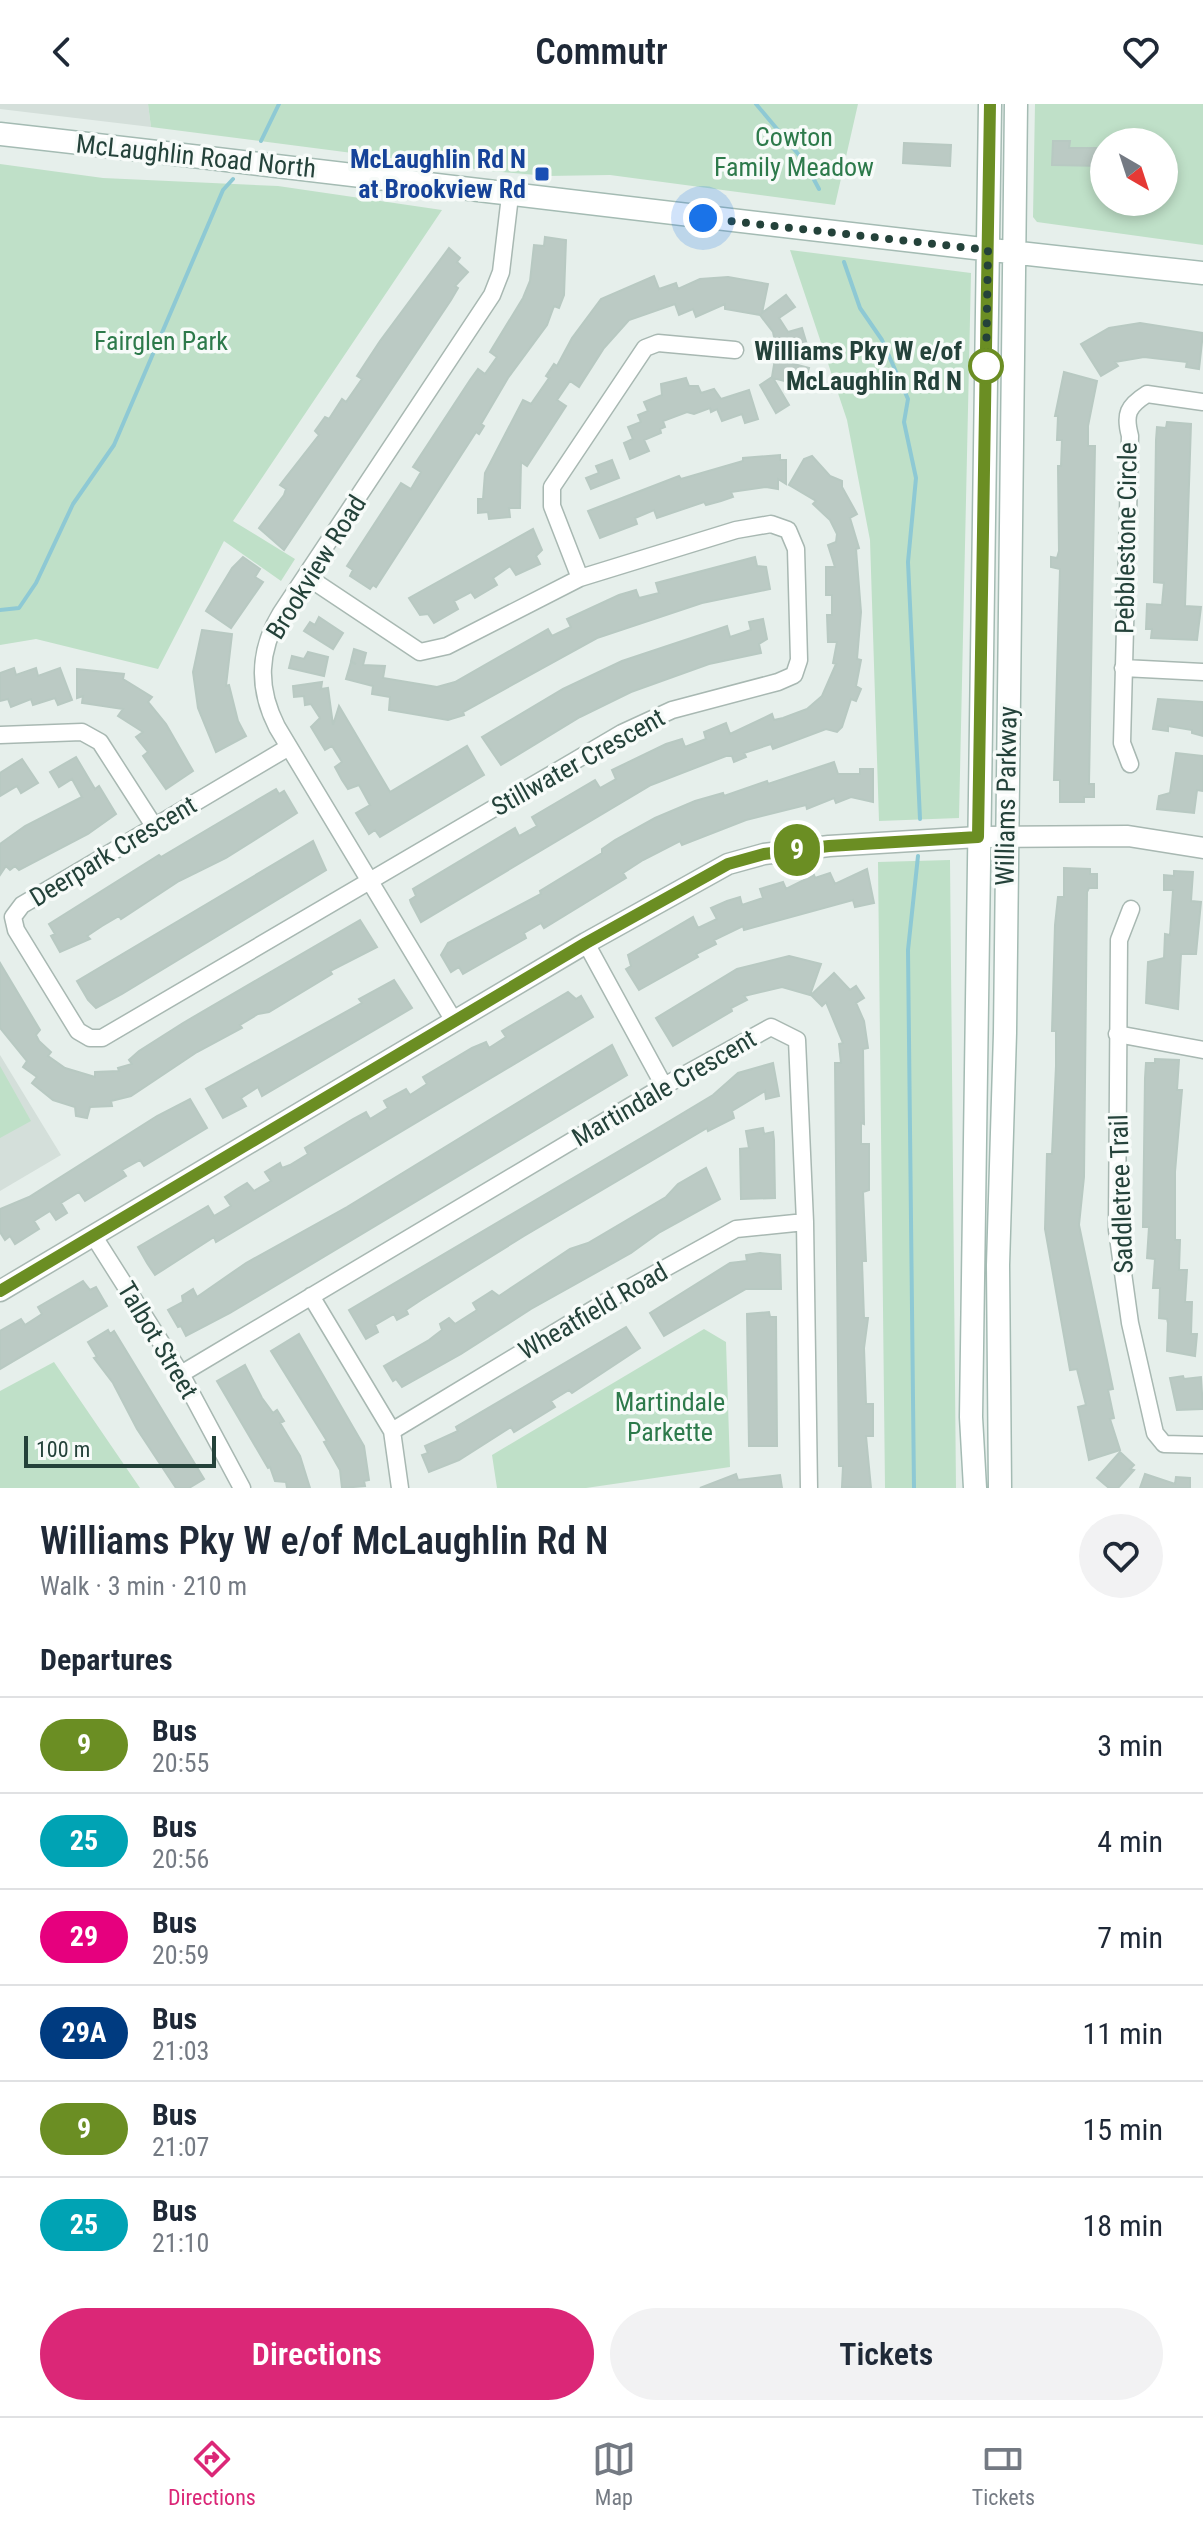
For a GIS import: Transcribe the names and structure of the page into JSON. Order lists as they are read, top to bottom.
{
  "streets": {
    "main road": ["McLaughlin Road North", "Williams Parkway"],
    "street": [
      "Pebblestone Circle",
      "Brookview Road",
      "Stillwater Crescent",
      "Deerpark Crescent",
      "Martindale Crescent",
      "Saddletree Trail",
      "Wheatfield Road",
      "Talbot Street"
    ]
  },
  "crossings": [
    ["McLaughlin Road North", "Brookview Road"],
    ["McLaughlin Road North", "Williams Parkway"],
    ["Brookview Road", "Stillwater Crescent"],
    ["Brookview Road", "Deerpark Crescent"],
    ["Stillwater Crescent", "Deerpark Crescent"],
    ["Martindale Crescent", "Wheatfield Road"],
    ["Martindale Crescent", "Talbot Street"]
  ],
  "parks": ["Cowton Family Meadow", "Fairglen Park", "Martindale Parkette"],
  "places": {
    "transit": ["McLaughlin Rd N at Brookview Rd"],
    "other": ["Williams Pky W e/of McLaughlin Rd N"]
  },
  "lines": ["bus line 9"],
  "scale_bar": "100 m",
  "north": "bottom right",
  "page": {
    "header": "Commutr",
    "on_map": "9",
    "scale": "100 m",
    "heading": [
      ["Williams Pky W e/of McLaughlin Rd N", "Walk · 3 min · 210 m"],
      "Departures"
    ],
    "list": [
      {
        "mark": "9",
        "name": "Bus",
        "note": "20:55",
        "value": "3 min"
      },
      {
        "mark": "25",
        "name": "Bus",
        "note": "20:56",
        "value": "4 min"
      },
      {
        "mark": "29",
        "name": "Bus",
        "note": "20:59",
        "value": "7 min"
      },
      {
        "mark": "29A",
        "name": "Bus",
        "note": "21:03",
        "value": "11 min"
      },
      {
        "mark": "9",
        "name": "Bus",
        "note": "21:07",
        "value": "15 min"
      },
      {
        "mark": "25",
        "name": "Bus",
        "note": "21:10",
        "value": "18 min"
      }
    ],
    "buttons": ["Directions", "Tickets"],
    "tabs": ["Directions", "Map", "Tickets"]
  }
}
